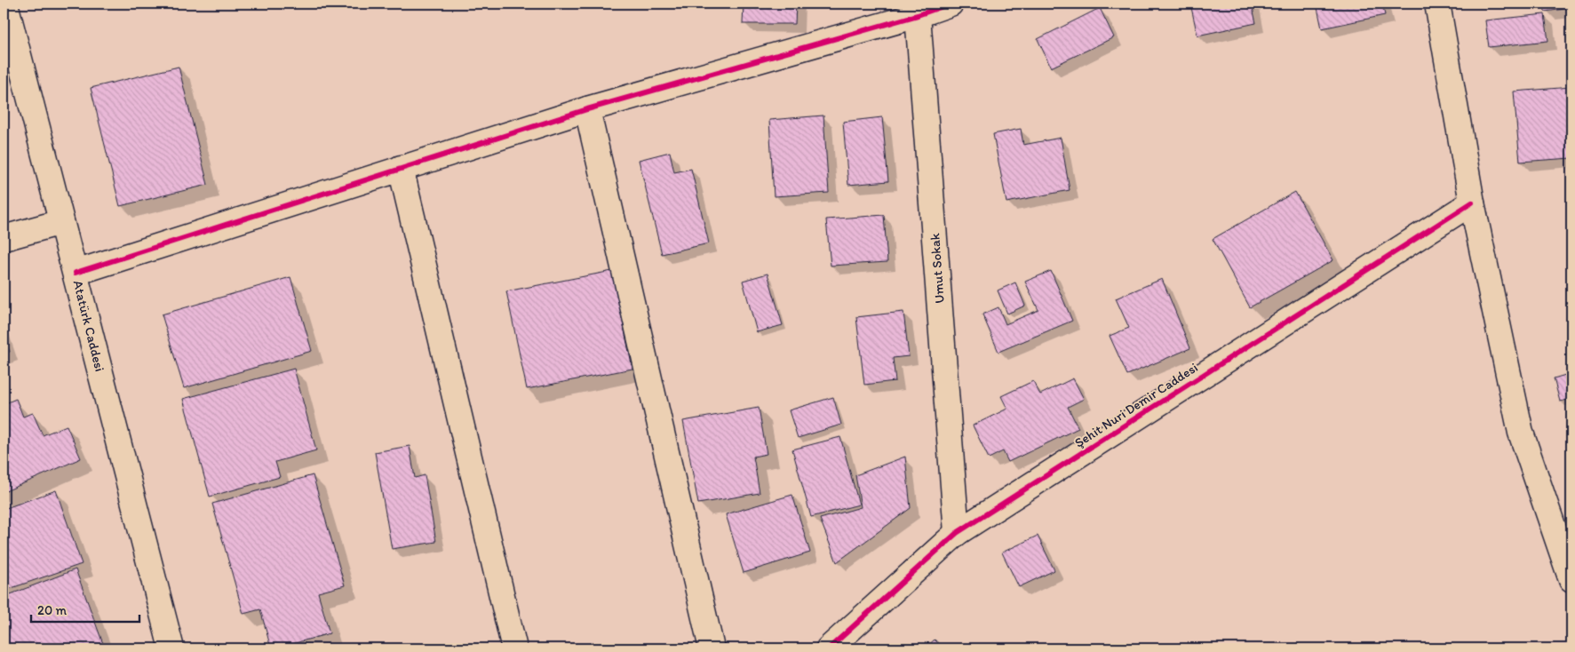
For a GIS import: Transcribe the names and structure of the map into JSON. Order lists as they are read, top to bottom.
{
  "streets": {
    "street": ["Umut Sokak", "Atatürk Caddesi", "Şehit Nuri Demir Caddesi"]
  },
  "crossings": [
    ["Umut Sokak", "Şehit Nuri Demir Caddesi"]
  ],
  "scale_bar": "20 m"
}
